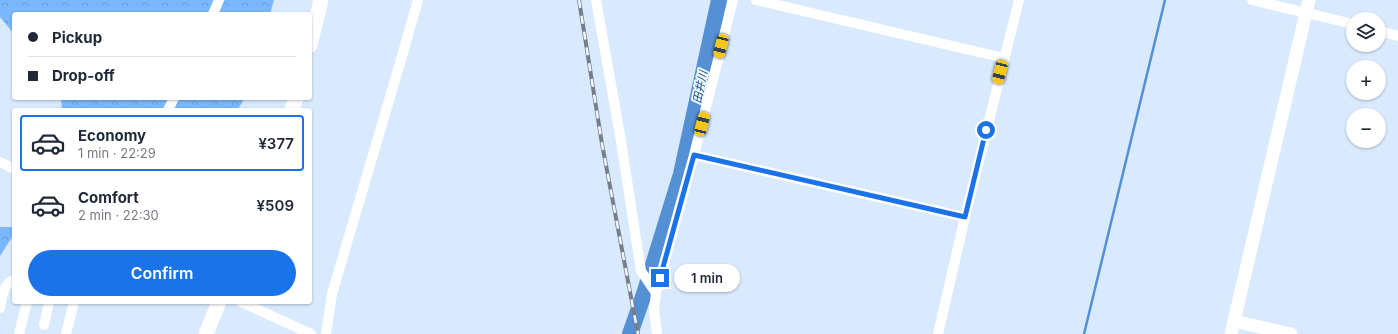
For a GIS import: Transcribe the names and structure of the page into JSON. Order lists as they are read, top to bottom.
{
  "water": ["田井川"],
  "page": {
    "map_buttons": ["+", "−"],
    "banner": ["Pickup", "Drop-off"],
    "list": [
      {
        "name": "Economy",
        "note": "1 min · 22:29",
        "value": "¥377"
      },
      {
        "name": "Comfort",
        "note": "2 min · 22:30",
        "value": "¥509"
      }
    ],
    "buttons": "Confirm",
    "bubble": "1 min"
  }
}
